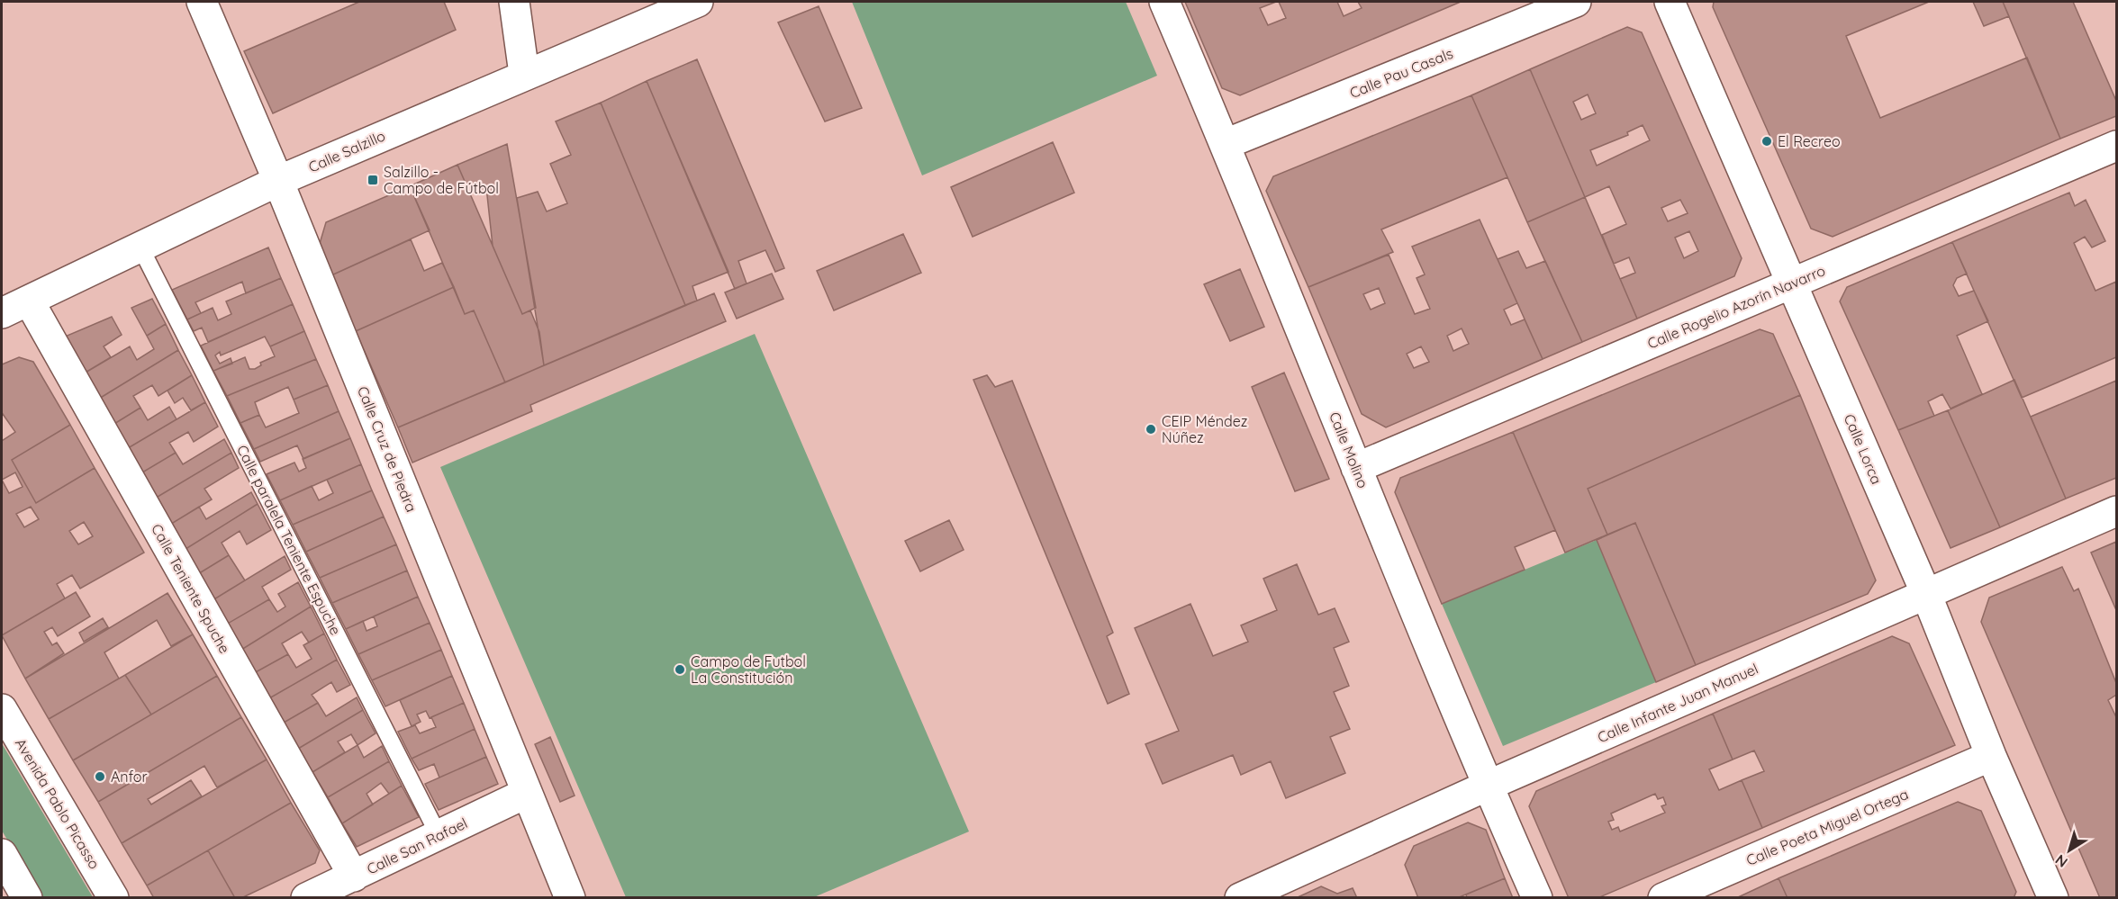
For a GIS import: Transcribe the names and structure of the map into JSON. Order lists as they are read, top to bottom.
{
  "streets": {
    "street": [
      "Calle Pau Casals",
      "Calle Salzillo",
      "Calle Rogelio Azorín Navarro",
      "Calle Cruz de Piedra",
      "Calle Lorca",
      "Calle Molino",
      "Calle Teniente Spuche",
      "Calle Infante Juan Manuel",
      "Avenida Pablo Picasso",
      "Calle Poeta Miguel Ortega",
      "Calle San Rafael"
    ],
    "lane": ["Calle paralela Teniente Espuche"]
  },
  "crossings": [
    ["Calle Pau Casals", "Calle Molino"],
    ["Calle Salzillo", "Calle Cruz de Piedra"],
    ["Calle Salzillo", "Calle paralela Teniente Espuche"],
    ["Calle Salzillo", "Calle Teniente Spuche"],
    ["Calle Rogelio Azorín Navarro", "Calle Lorca"],
    ["Calle Rogelio Azorín Navarro", "Calle Molino"],
    ["Calle Cruz de Piedra", "Calle San Rafael"],
    ["Calle Lorca", "Calle Infante Juan Manuel"],
    ["Calle Lorca", "Calle Poeta Miguel Ortega"],
    ["Calle Molino", "Calle Infante Juan Manuel"],
    ["Calle paralela Teniente Espuche", "Calle San Rafael"],
    ["Calle Teniente Spuche", "Calle San Rafael"]
  ],
  "places": {
    "other": [
      "El Recreo",
      "CEIP Méndez Núñez",
      "Campo de Futbol La Constitución",
      "Anfor"
    ],
    "transit": ["Salzillo - Campo de Fútbol"]
  },
  "north": "bottom left"
}
